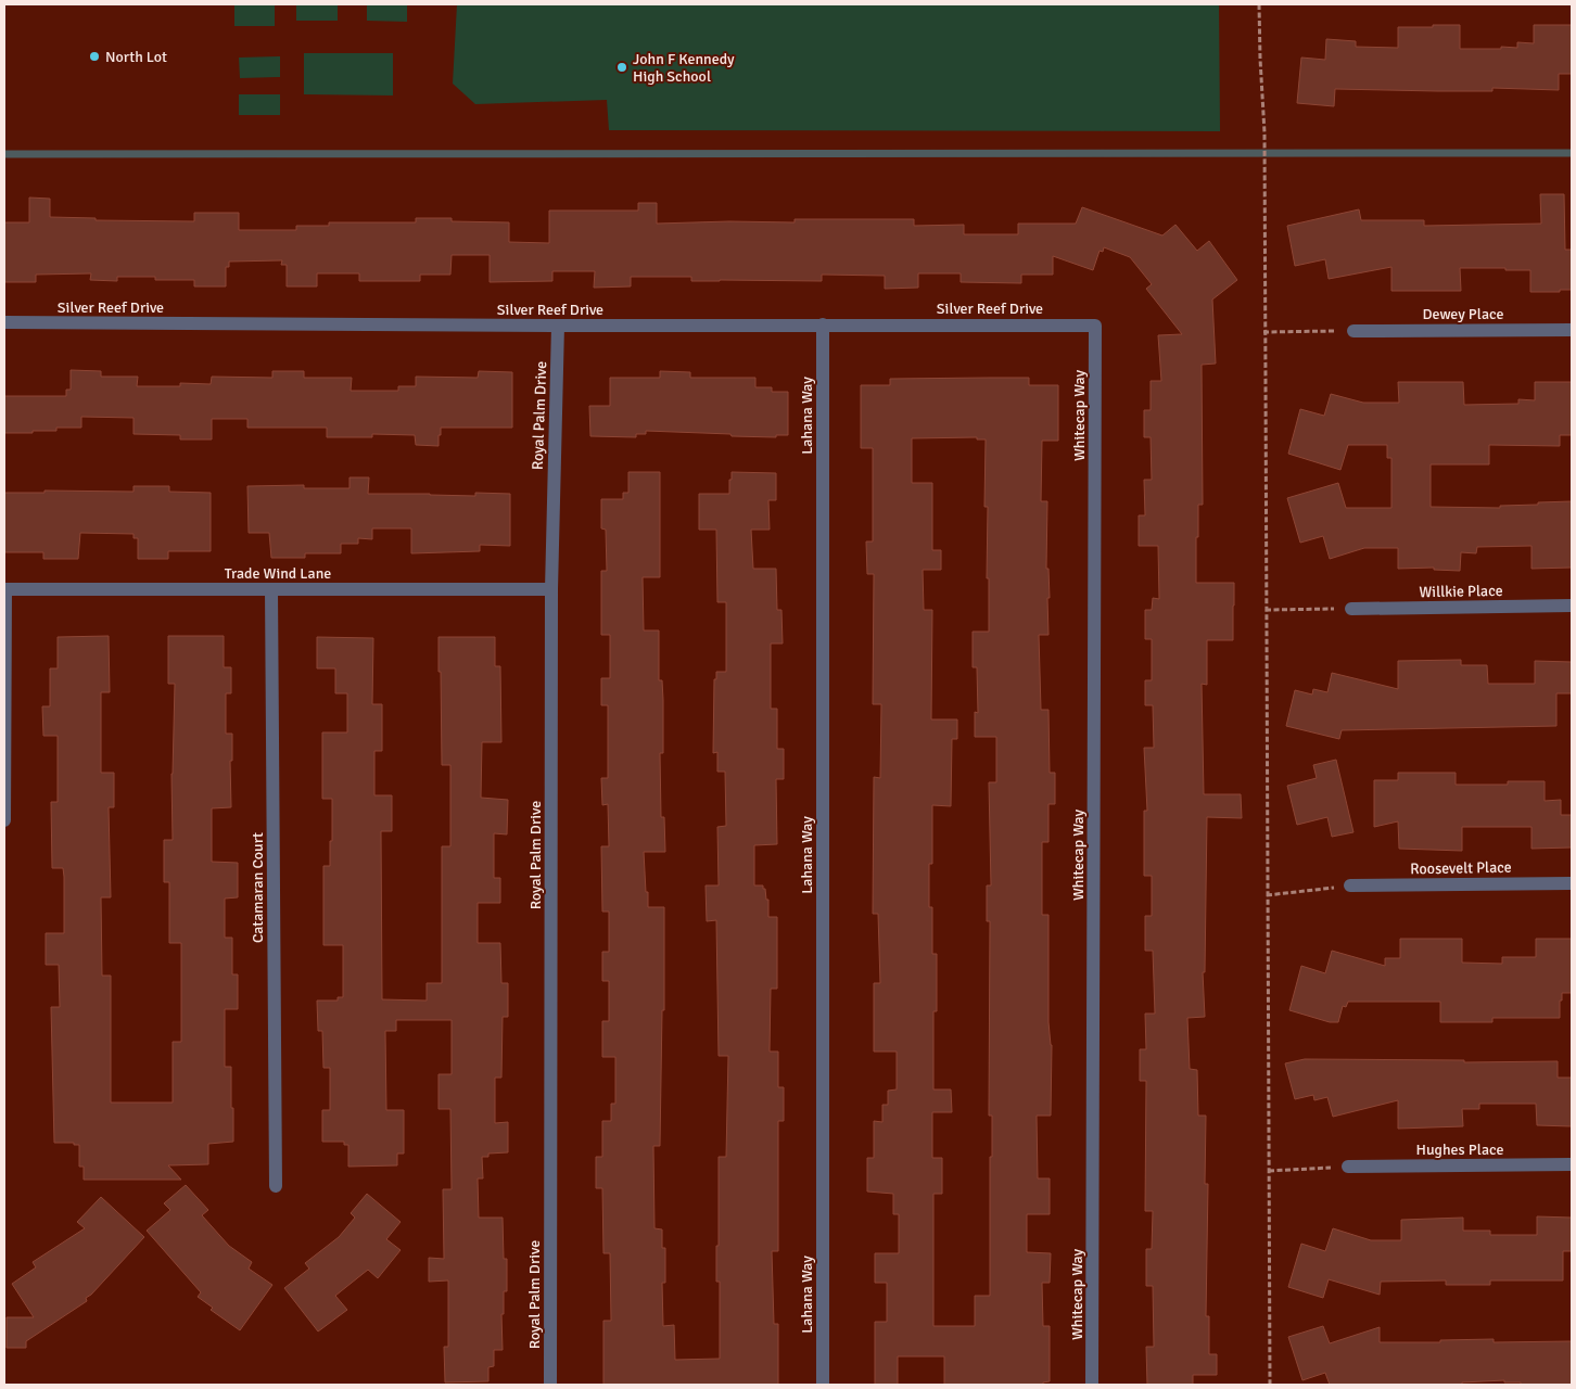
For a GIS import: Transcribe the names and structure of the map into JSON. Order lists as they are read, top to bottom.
{
  "streets": {
    "street": [
      "Silver Reef Drive",
      "Dewey Place",
      "Royal Palm Drive",
      "Lahana Way",
      "Whitecap Way",
      "Trade Wind Lane",
      "Willkie Place",
      "Roosevelt Place",
      "Catamaran Court",
      "Hughes Place"
    ]
  },
  "crossings": [
    ["Silver Reef Drive", "Royal Palm Drive"],
    ["Silver Reef Drive", "Lahana Way"],
    ["Silver Reef Drive", "Whitecap Way"],
    ["Royal Palm Drive", "Trade Wind Lane"],
    ["Trade Wind Lane", "Catamaran Court"]
  ],
  "places": ["North Lot", "John F Kennedy High School"]
}
